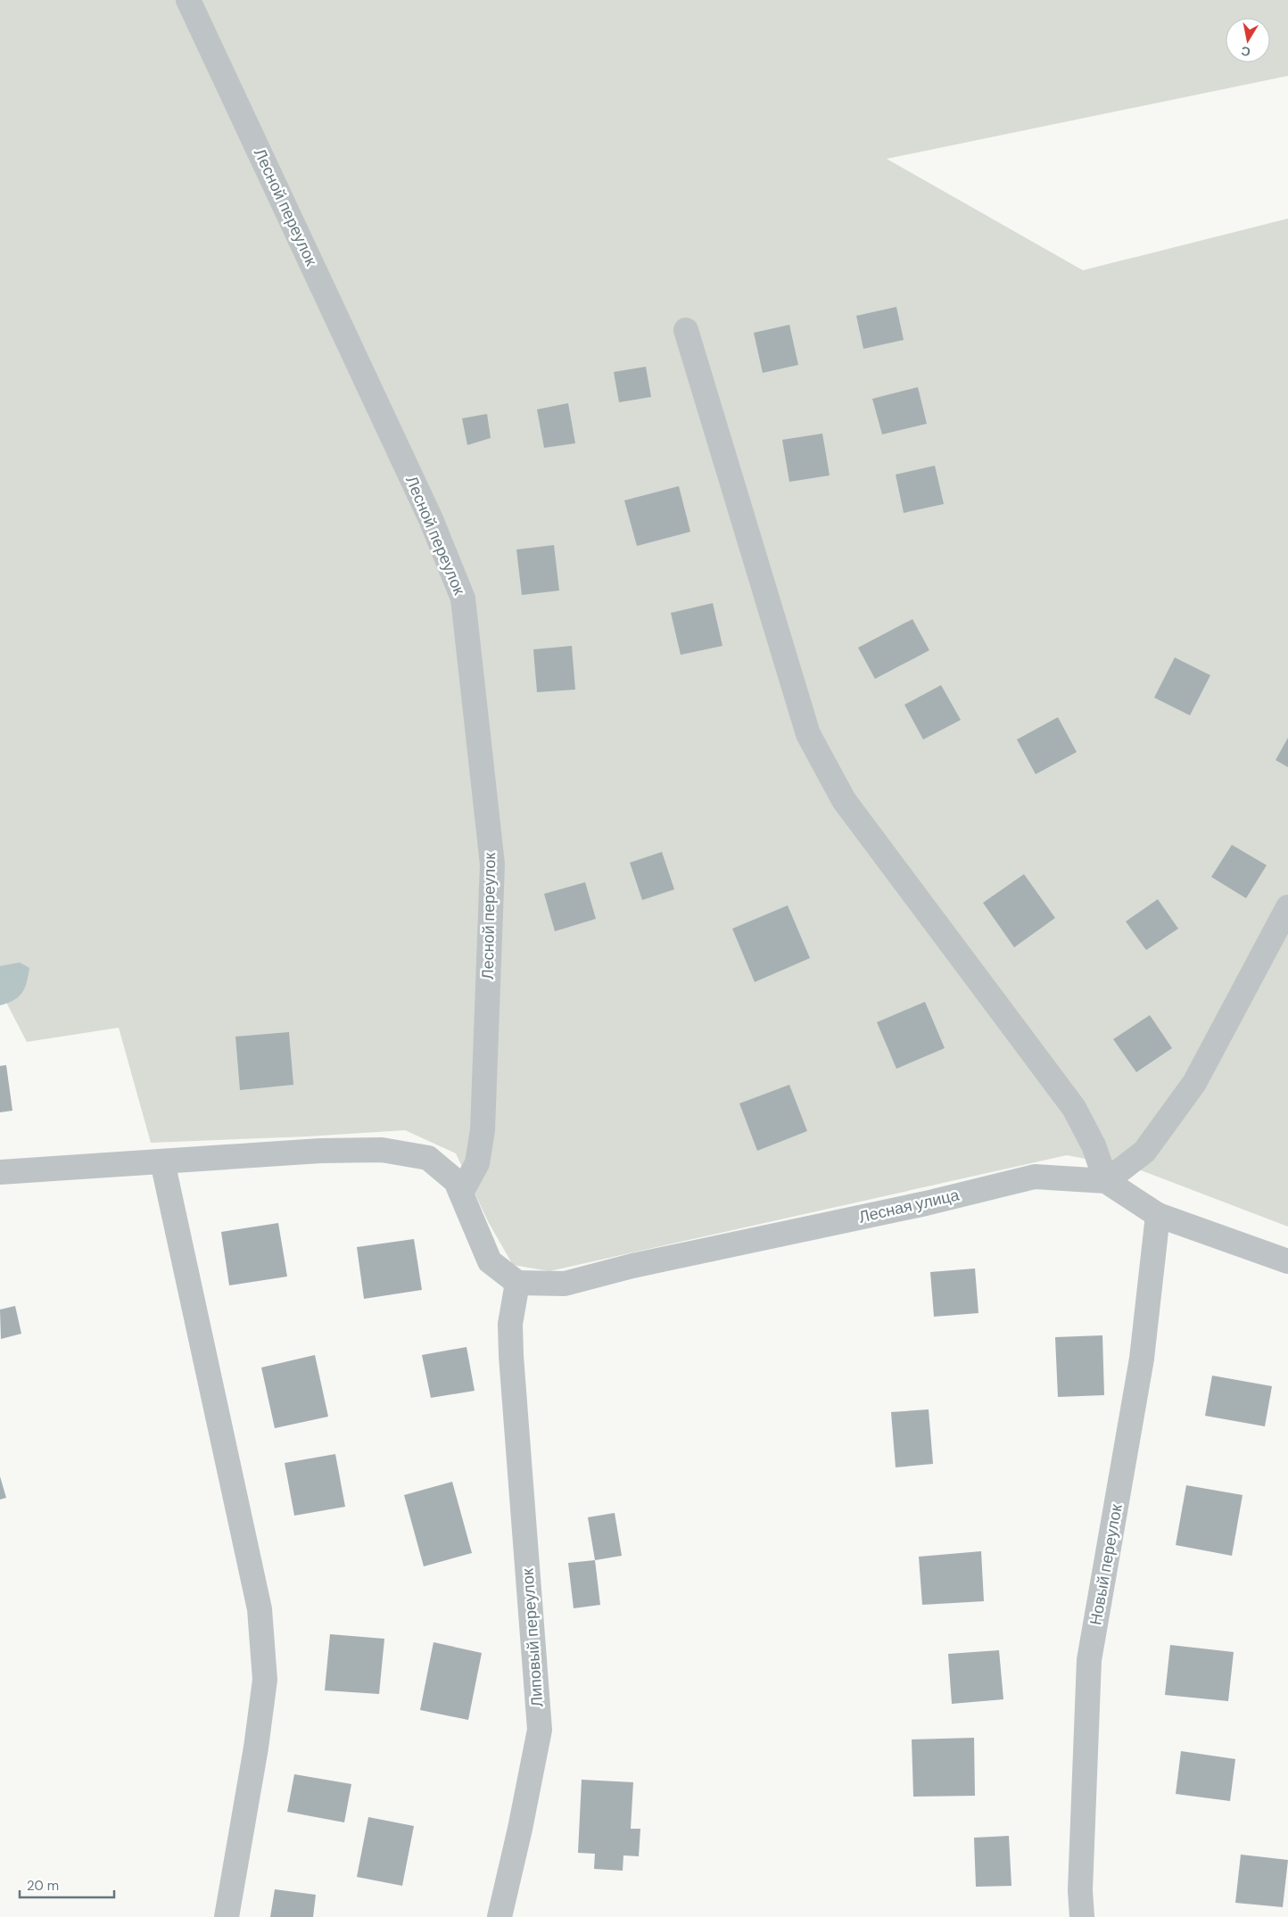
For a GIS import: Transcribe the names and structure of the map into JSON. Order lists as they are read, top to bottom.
{
  "streets": {
    "street": [
      "Лесной переулок",
      "Лесная улица",
      "Новый переулок",
      "Липовый переулок"
    ]
  },
  "crossings": [
    ["Лесная улица", "Новый переулок"],
    ["Лесная улица", "Липовый переулок"]
  ],
  "scale_bar": "20 m",
  "north": "bottom"
}
